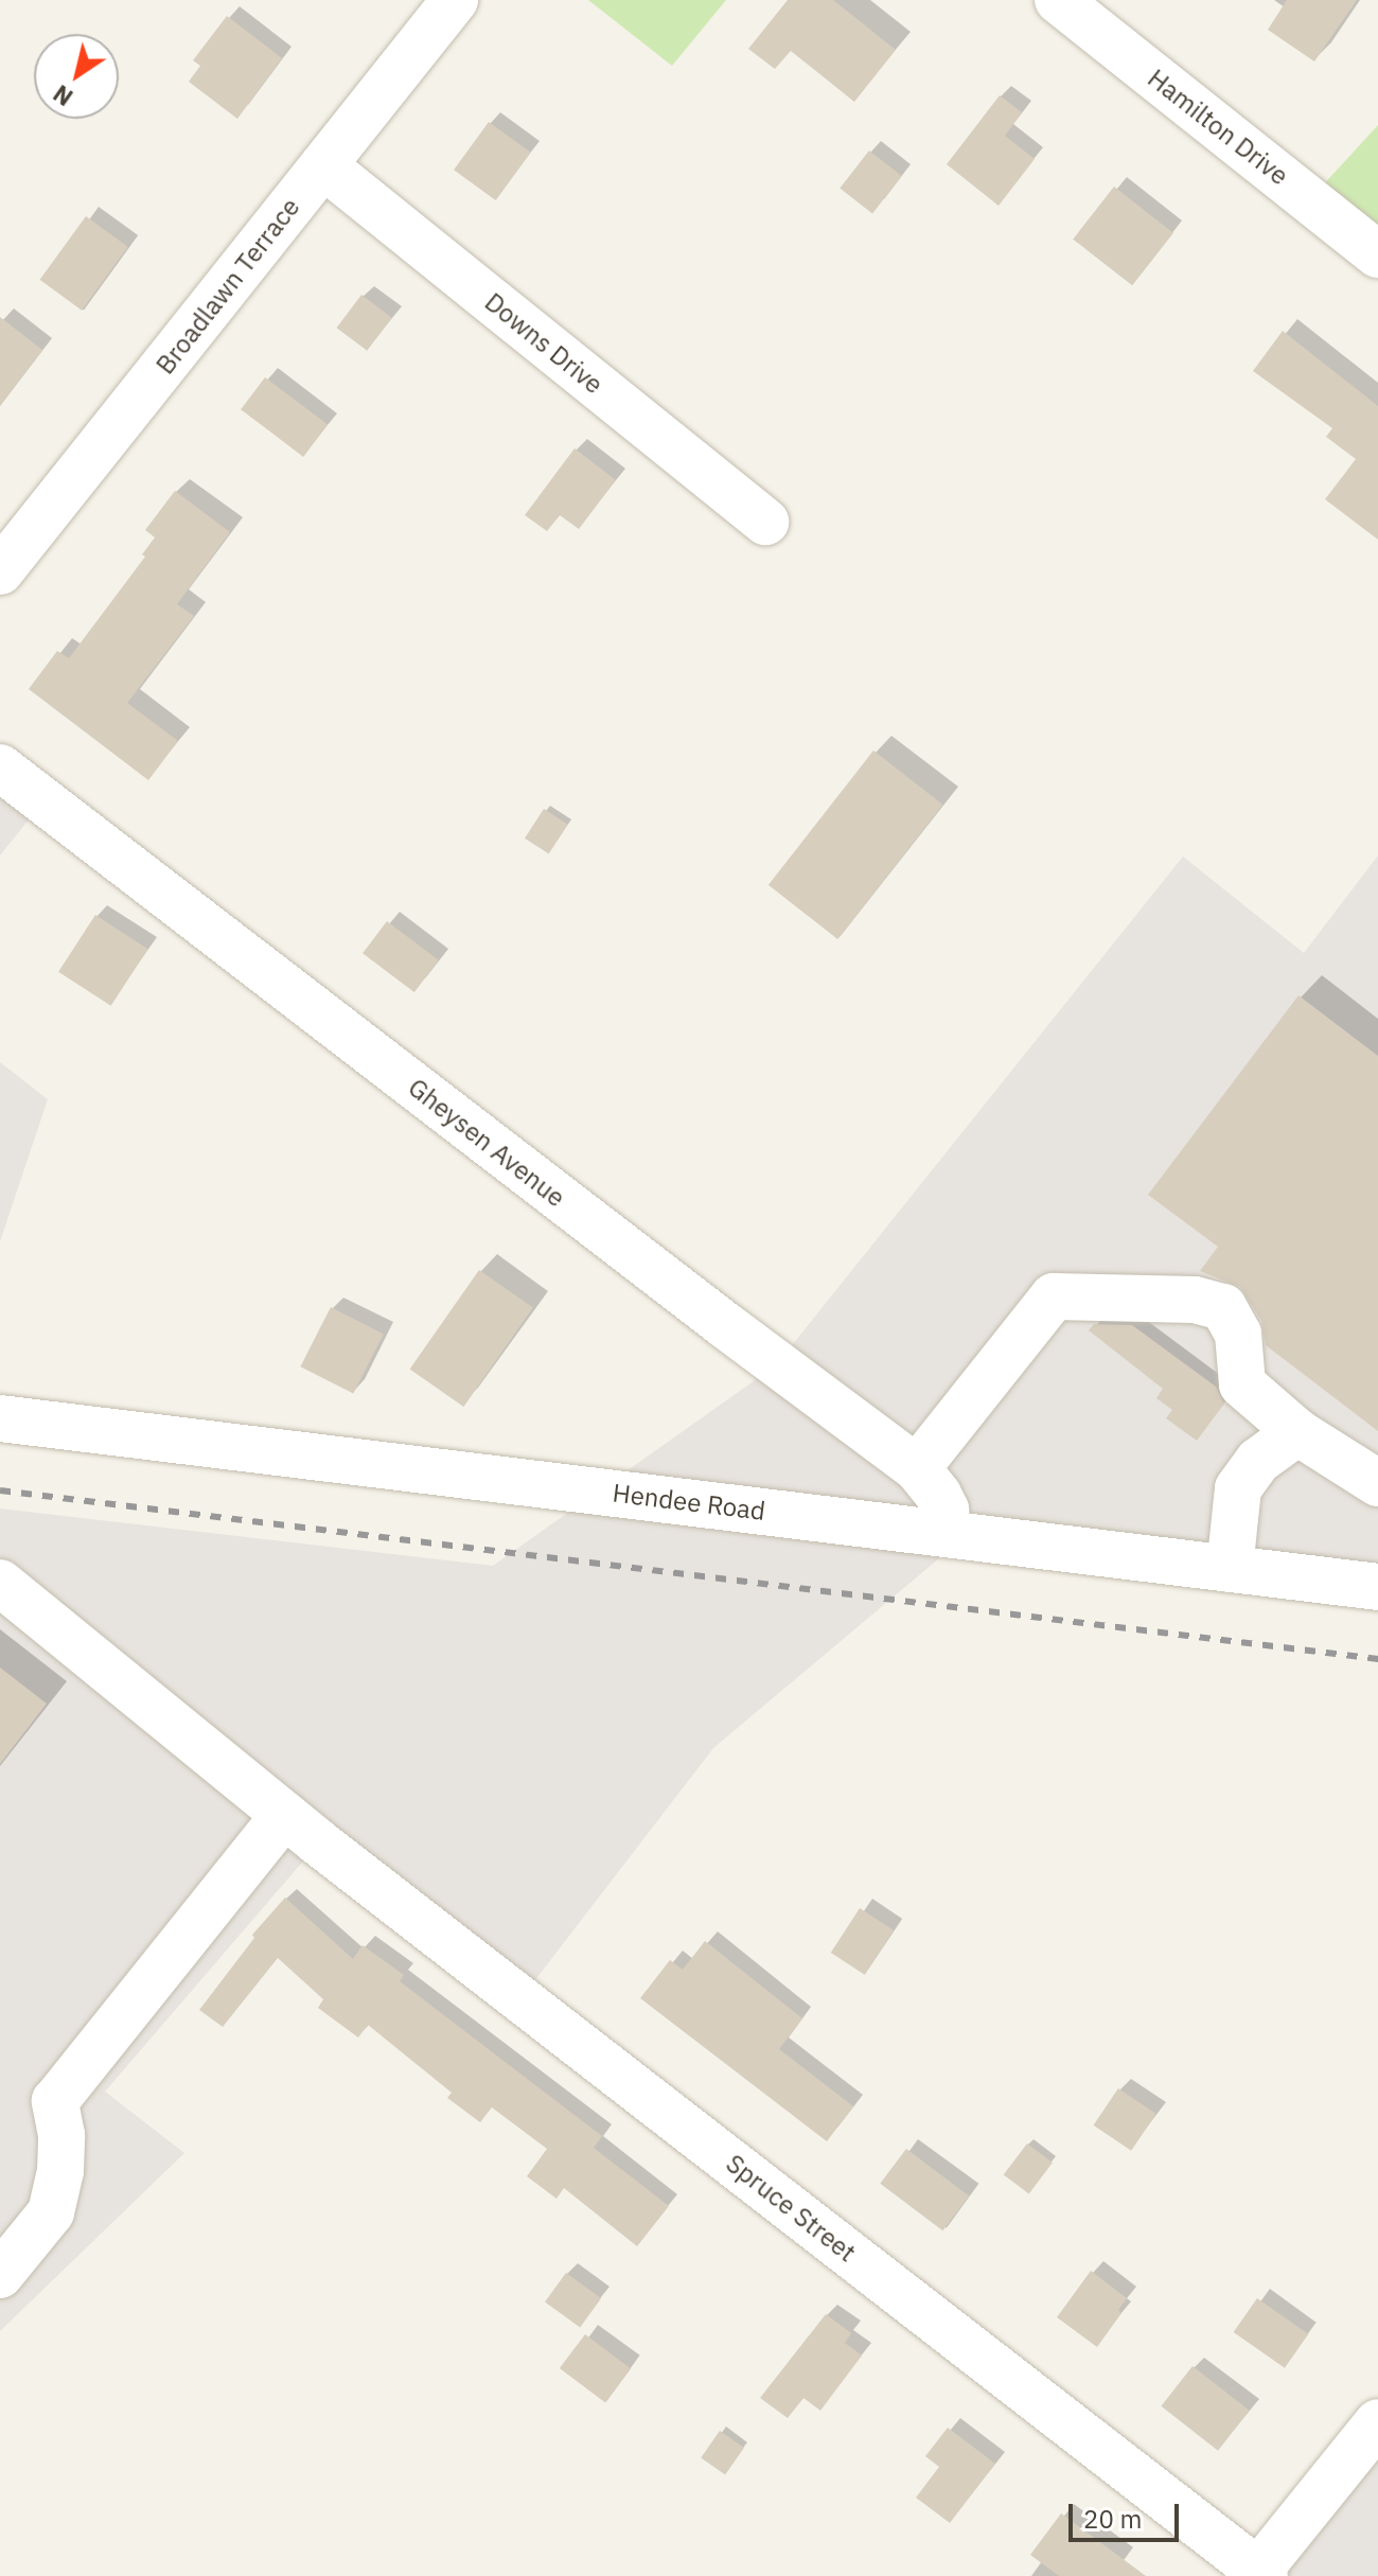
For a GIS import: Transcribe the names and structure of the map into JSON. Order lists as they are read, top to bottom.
{
  "streets": {
    "street": [
      "Hamilton Drive",
      "Broadlawn Terrace",
      "Downs Drive",
      "Gheysen Avenue",
      "Hendee Road",
      "Spruce Street"
    ]
  },
  "crossings": [
    ["Broadlawn Terrace", "Downs Drive"],
    ["Gheysen Avenue", "Hendee Road"]
  ],
  "scale_bar": "20 m",
  "north": "bottom left"
}
